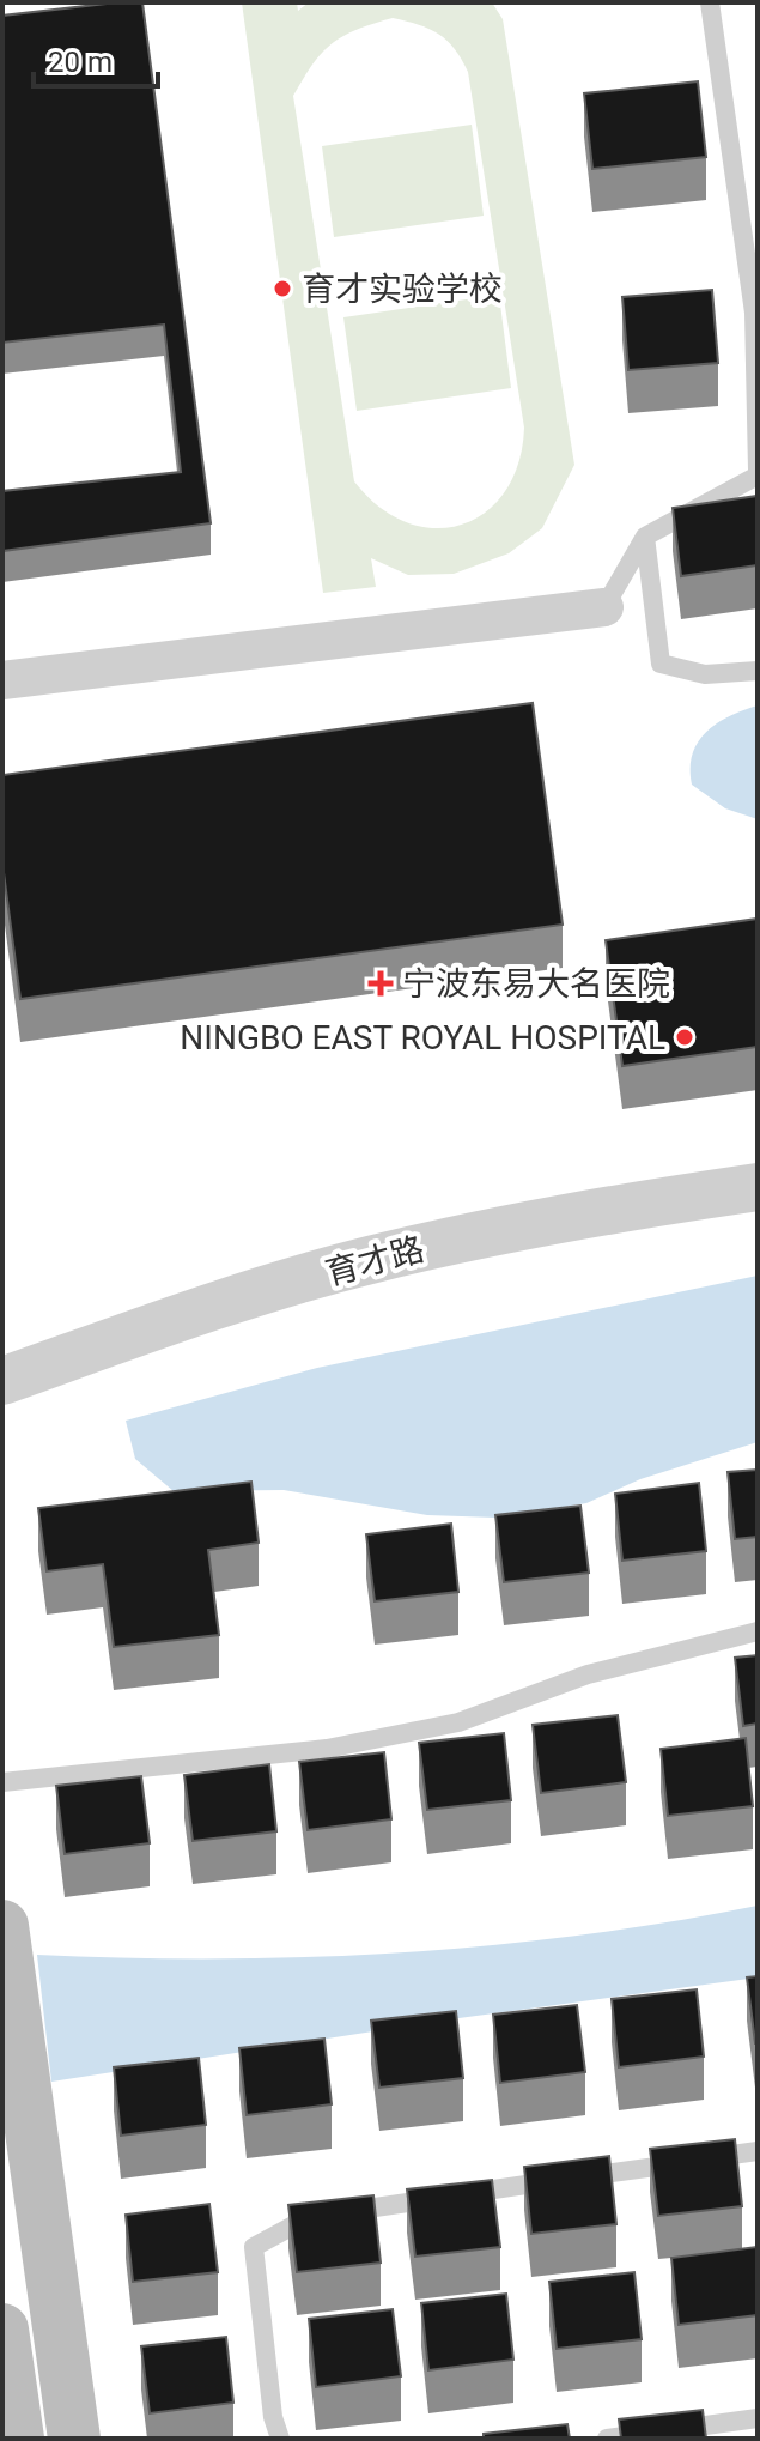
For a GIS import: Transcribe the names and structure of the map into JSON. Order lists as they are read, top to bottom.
{
  "streets": {
    "street": ["育才路"]
  },
  "places": {
    "other": ["育才实验学校", "NINGBO EAST ROYAL HOSPITAL"],
    "health": ["宁波东易大名医院"]
  },
  "scale_bar": "20 m"
}
